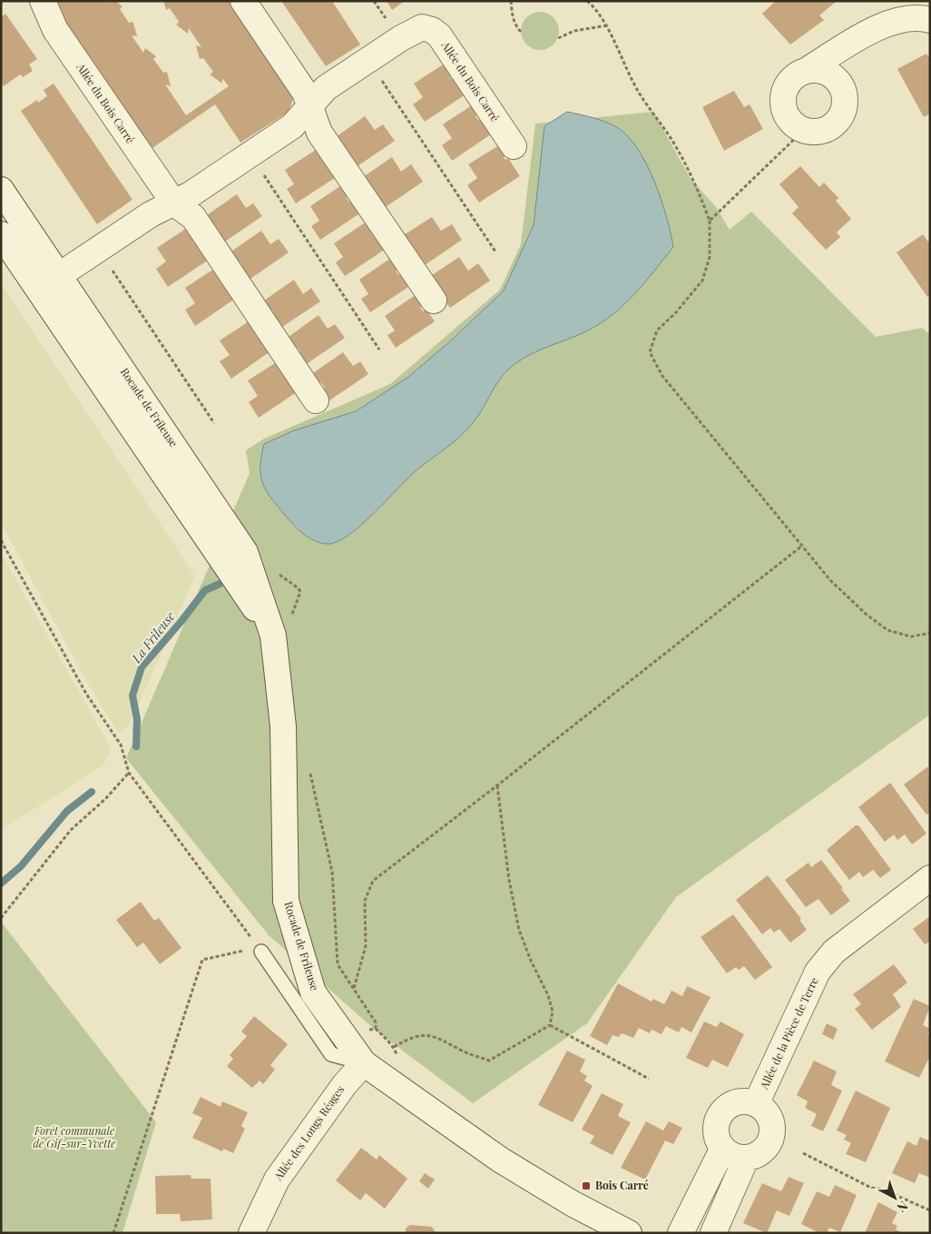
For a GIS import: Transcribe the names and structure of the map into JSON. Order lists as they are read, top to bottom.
{
  "streets": {
    "street": [
      "Allée du Bois Carré",
      "Rocade de Frileuse",
      "Allée de la Pièce de Terre",
      "Allée des Longs Réages"
    ]
  },
  "crossings": [
    ["Allée du Bois Carré", "Rocade de Frileuse"],
    ["Rocade de Frileuse", "Allée des Longs Réages"]
  ],
  "water": ["La Frileuse"],
  "parks": ["Forêt communale de Gif-sur-Yvette"],
  "places": {
    "transit": ["Bois Carré"]
  },
  "north": "bottom right"
}
